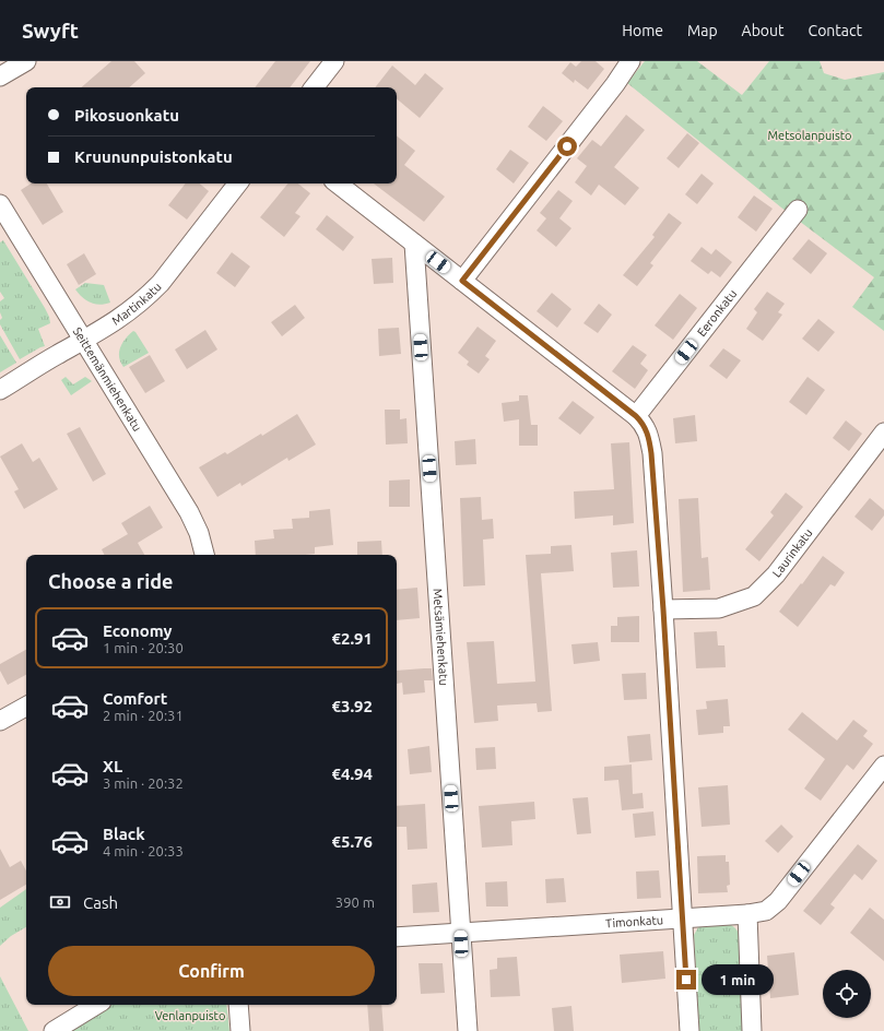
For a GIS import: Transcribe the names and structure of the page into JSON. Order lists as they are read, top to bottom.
{
  "streets": {
    "street": [
      "Martinkatu",
      "Eeronkatu",
      "Seittemänmiehenkatu",
      "Laurinkatu",
      "Metsämiehenkatu",
      "Timonkatu"
    ]
  },
  "crossings": [
    ["Martinkatu", "Seittemänmiehenkatu"],
    ["Metsämiehenkatu", "Timonkatu"]
  ],
  "parks": ["Metsolanpuisto", "Venlanpuisto"],
  "page": {
    "header": "Swyft",
    "nav": [
      "Home",
      "Map",
      "About",
      "Contact"
    ],
    "banner": ["Pikosuonkatu", "Kruununpuistonkatu"],
    "heading": "Choose a ride",
    "list": [
      {
        "name": "Economy",
        "note": "1 min · 20:30",
        "value": "€2.91"
      },
      {
        "name": "Comfort",
        "note": "2 min · 20:31",
        "value": "€3.92"
      },
      {
        "name": "XL",
        "note": "3 min · 20:32",
        "value": "€4.94"
      },
      {
        "name": "Black",
        "note": "4 min · 20:33",
        "value": "€5.76"
      }
    ],
    "pay": ["Cash", "390 m"],
    "buttons": "Confirm",
    "bubble": "1 min"
  }
}
